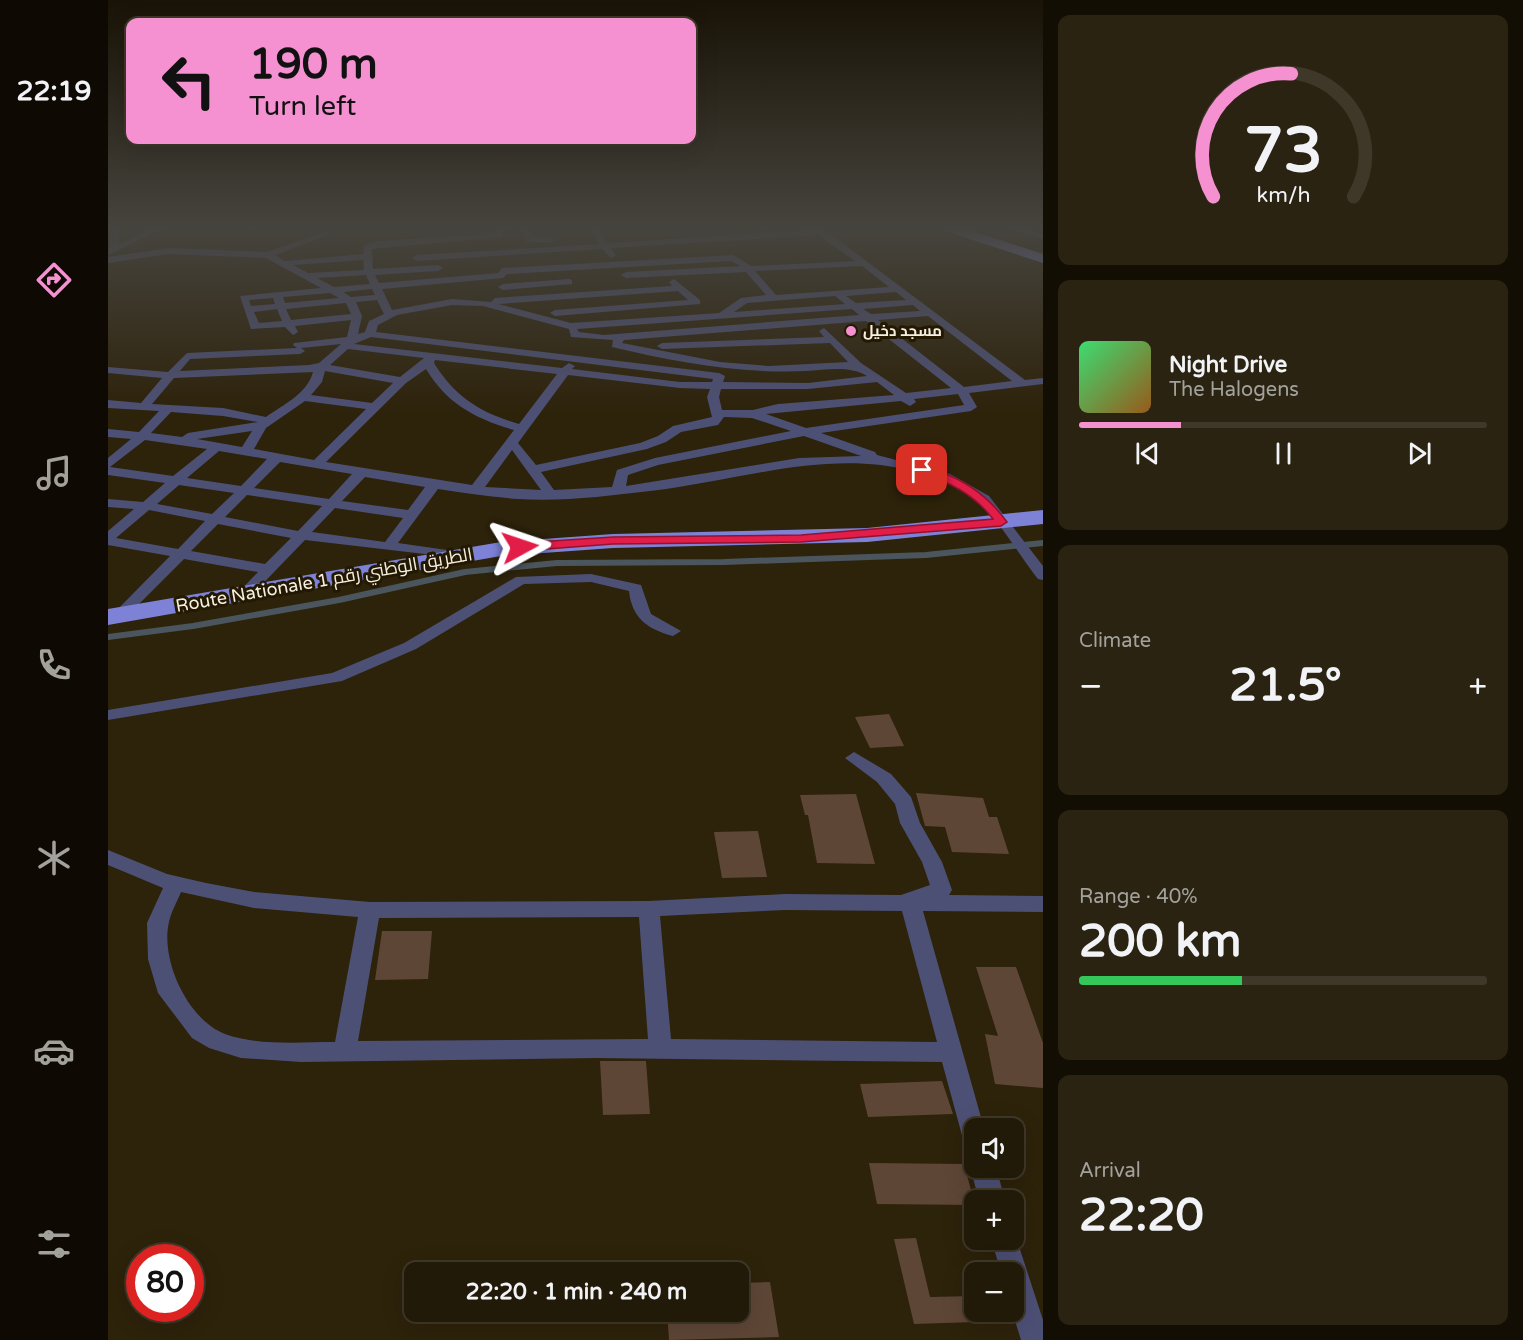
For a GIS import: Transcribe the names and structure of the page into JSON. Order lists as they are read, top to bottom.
{
  "streets": {
    "highway": ["Route Nationale الطريق الوطني رقم 1"]
  },
  "places": ["مسجد دخيل"],
  "page": {
    "tabs": "22:19",
    "turn": ["190 m", "Turn left"],
    "song": ["Night Drive", "The Halogens"],
    "tile": [
      "Climate",
      ["Range · 40%", "200 km"],
      ["Arrival", "22:20"]
    ],
    "heat": ["−", "21.5°", "+"],
    "map_buttons": ["+", "−"],
    "limit": "80",
    "trip": "22:20 · 1 min · 240 m",
    "gauge": ["73", "km/h"]
  }
}
